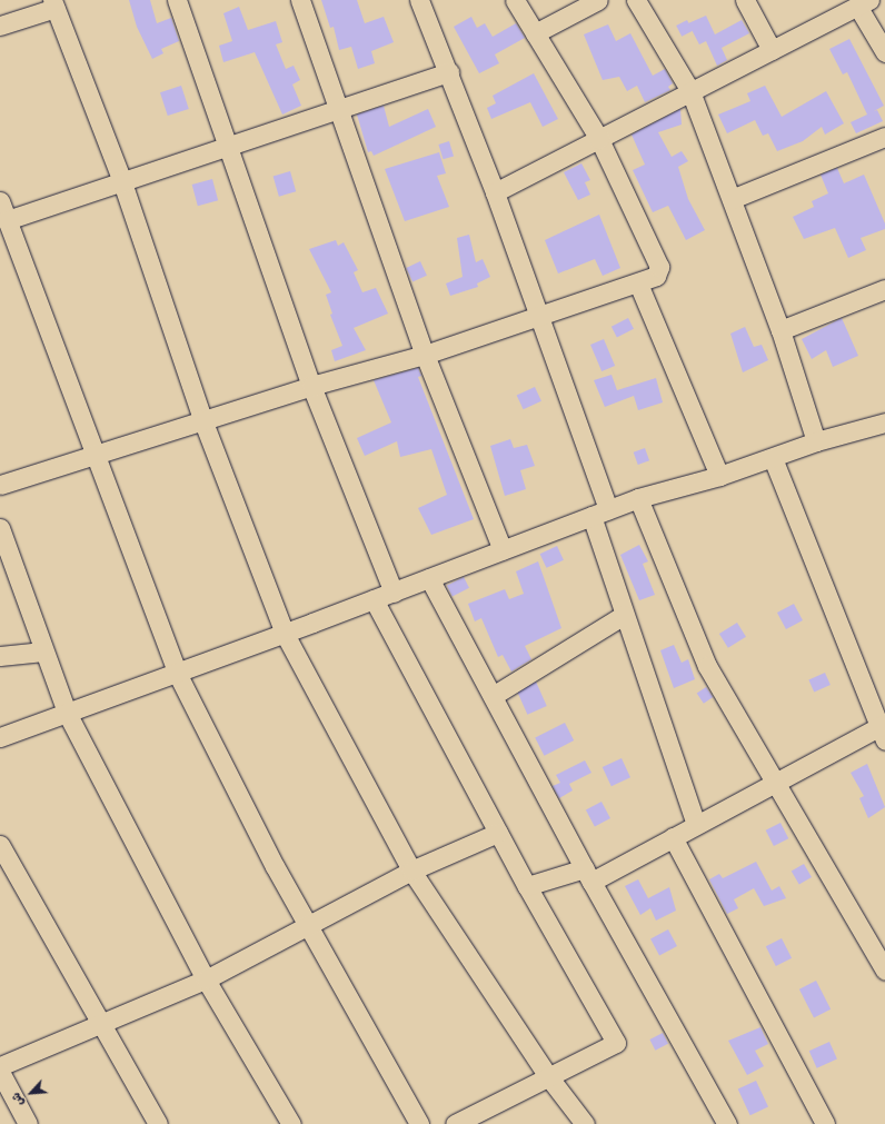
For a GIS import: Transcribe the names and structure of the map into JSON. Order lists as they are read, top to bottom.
{
  "north": "bottom left"
}
